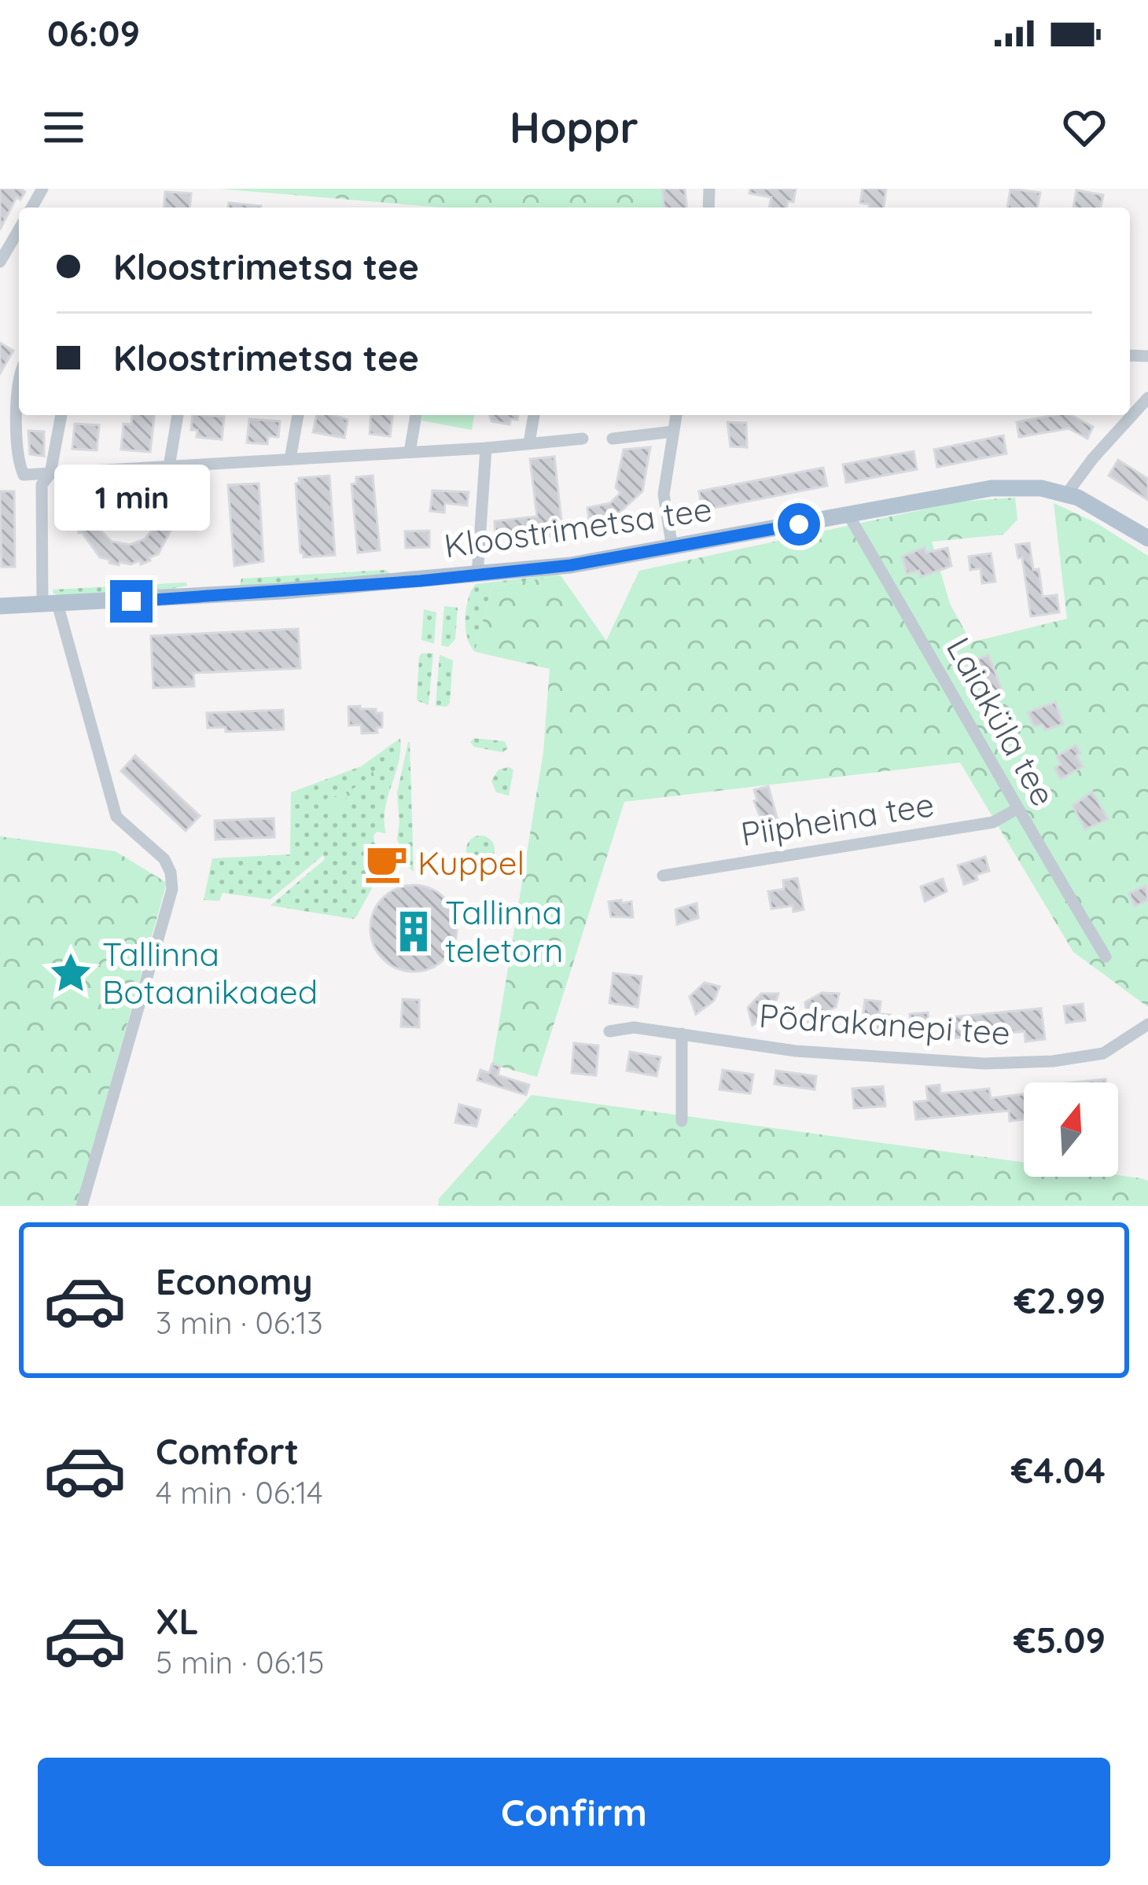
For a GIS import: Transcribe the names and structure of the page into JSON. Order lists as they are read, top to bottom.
{
  "streets": {
    "main road": ["Kloostrimetsa tee"],
    "street": ["Laiaküla tee", "Piipheina tee", "Põdrakanepi tee"]
  },
  "crossings": [
    ["Kloostrimetsa tee", "Laiaküla tee"],
    ["Laiaküla tee", "Piipheina tee"]
  ],
  "places": {
    "cafe": ["Kuppel"],
    "building": ["Tallinna teletorn"],
    "place": ["Tallinna Botaanikaaed"]
  },
  "north": "top",
  "page": {
    "status": "06:09",
    "header": "Hoppr",
    "banner": ["Kloostrimetsa tee", "Kloostrimetsa tee"],
    "bubble": "1 min",
    "list": [
      {
        "name": "Economy",
        "note": "3 min · 06:13",
        "value": "€2.99"
      },
      {
        "name": "Comfort",
        "note": "4 min · 06:14",
        "value": "€4.04"
      },
      {
        "name": "XL",
        "note": "5 min · 06:15",
        "value": "€5.09"
      }
    ],
    "buttons": "Confirm"
  }
}
